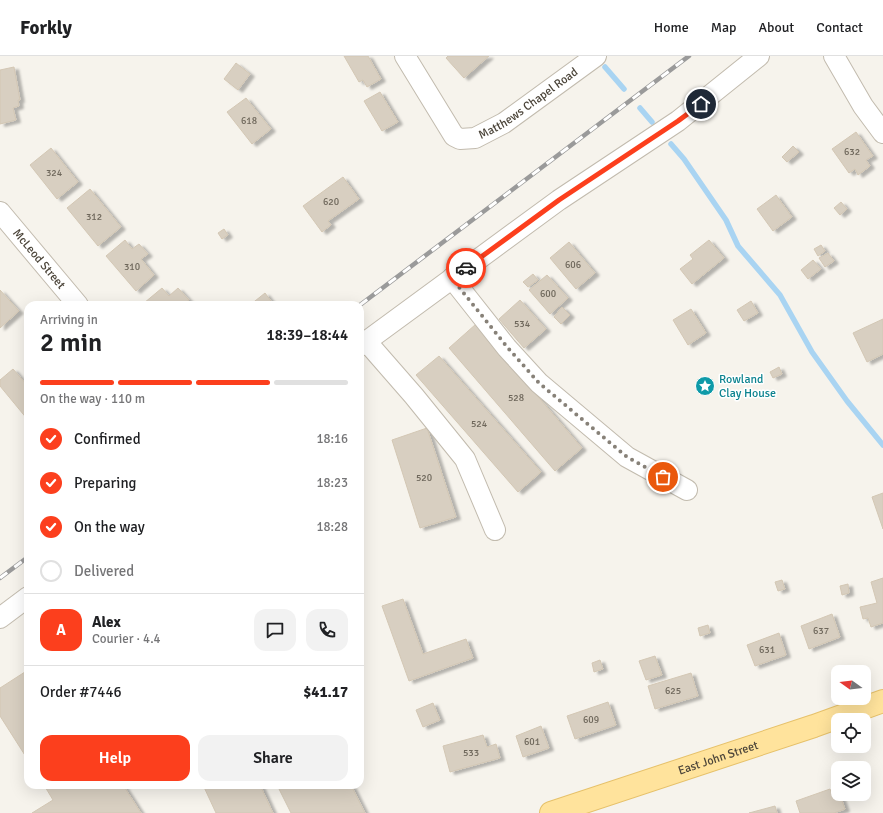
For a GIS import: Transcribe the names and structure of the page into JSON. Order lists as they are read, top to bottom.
{
  "streets": {
    "main road": ["East John Street"],
    "street": ["Matthews Chapel Road", "McLeod Street"]
  },
  "places": {
    "place": ["Rowland Clay House"]
  },
  "house_numbers": [
    "618",
    "632",
    "324",
    "620",
    "312",
    "606",
    "310",
    "600",
    "534",
    "528",
    "524",
    "520",
    "637",
    "631",
    "625",
    "609",
    "601",
    "533"
  ],
  "north": "left",
  "page": {
    "header": "Forkly",
    "nav": [
      "Home",
      "Map",
      "About",
      "Contact"
    ],
    "heading": ["2 min", "Arriving in", "18:39–18:44"],
    "panel": [
      "Alex",
      "Courier · 4.4",
      "Order #7446",
      "$41.17"
    ],
    "bar": "On the way · 110 m",
    "list": [
      ["Confirmed", "18:16"],
      ["Preparing", "18:23"],
      ["On the way", "18:28"],
      "Delivered"
    ],
    "round": "A",
    "buttons": ["Help", "Share"]
  }
}
